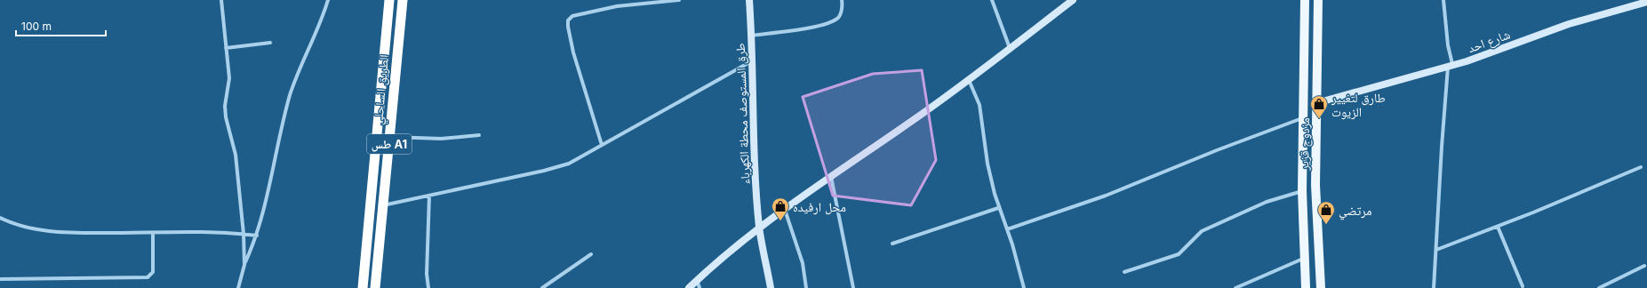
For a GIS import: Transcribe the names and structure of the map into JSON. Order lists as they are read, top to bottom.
{
  "streets": {
    "highway": ["الطريق الساحلي", "طس A1"],
    "main road": ["مزدوج قزير"],
    "street": ["شارع احد", "طرق المستوصف محطة الكهرباء"]
  },
  "crossings": [
    ["شارع احد", "مزدوج قزير"]
  ],
  "places": {
    "shop": ["طارق لتغيير الزيوت", "محل ارفيده", "مرتضي"]
  },
  "scale_bar": "100 m"
}
